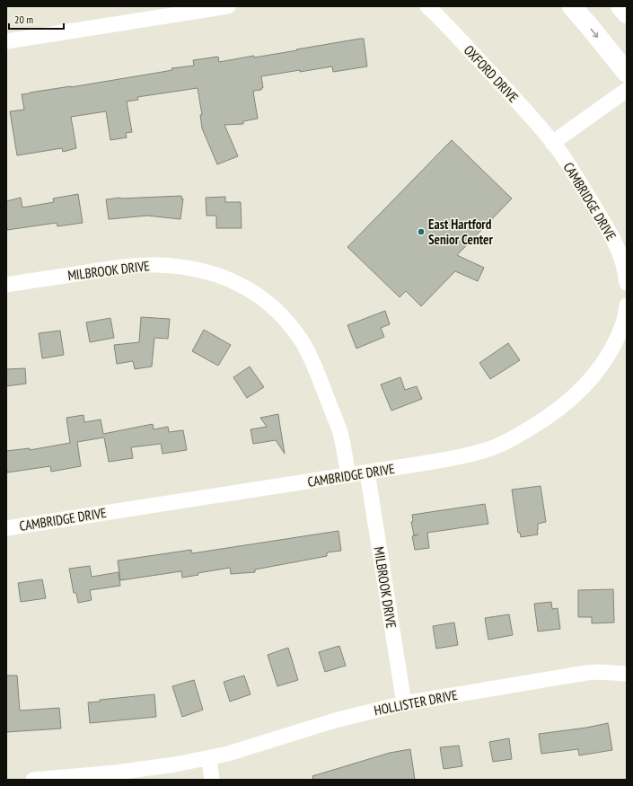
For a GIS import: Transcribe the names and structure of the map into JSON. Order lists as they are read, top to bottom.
{
  "streets": {
    "street": [
      "OXFORD DRIVE",
      "CAMBRIDGE DRIVE",
      "MILBROOK DRIVE",
      "HOLLISTER DRIVE"
    ]
  },
  "crossings": [
    ["OXFORD DRIVE", "CAMBRIDGE DRIVE"],
    ["CAMBRIDGE DRIVE", "MILBROOK DRIVE"],
    ["MILBROOK DRIVE", "HOLLISTER DRIVE"]
  ],
  "places": ["East Hartford Senior Center"],
  "scale_bar": "20 m"
}
